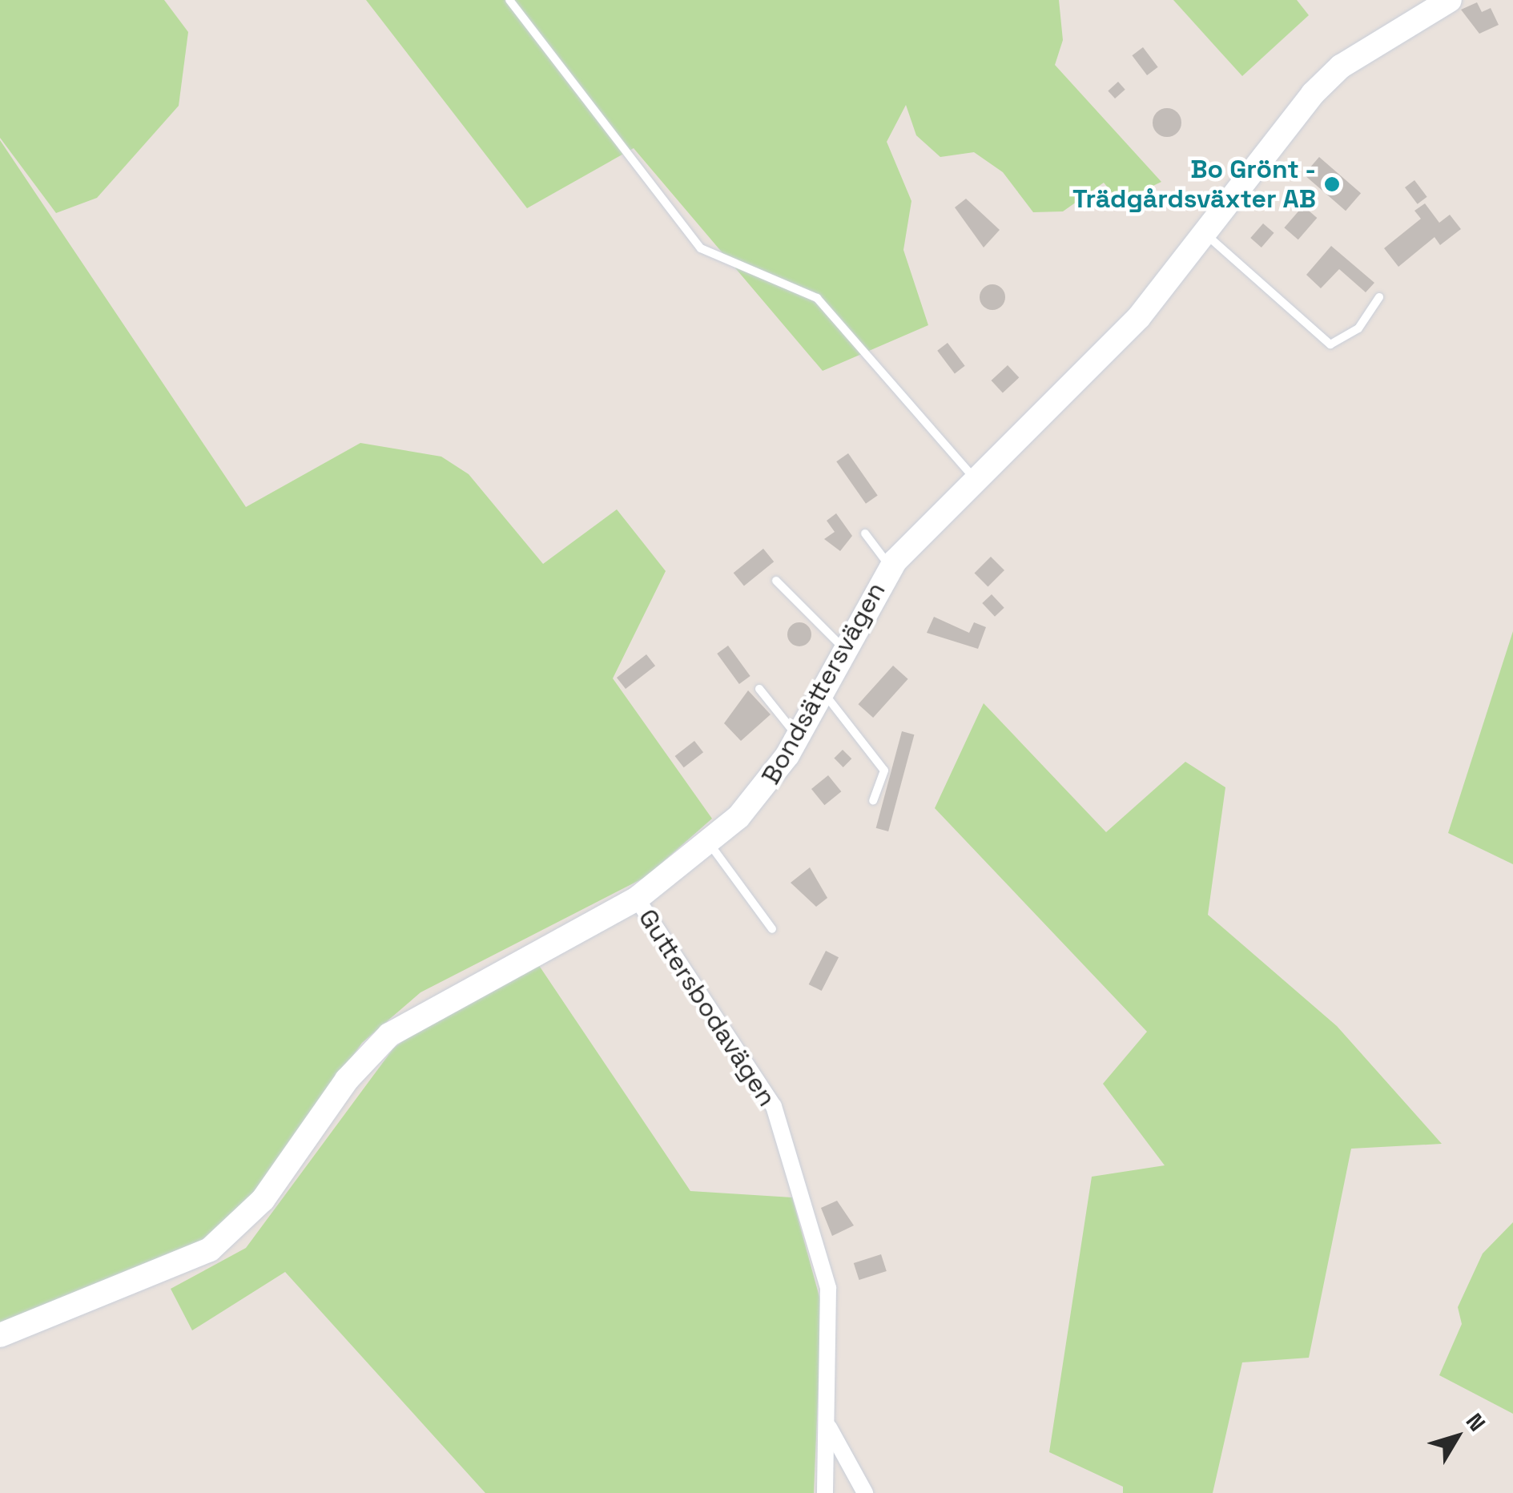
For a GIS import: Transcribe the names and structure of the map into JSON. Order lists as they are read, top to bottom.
{
  "streets": {
    "street": ["Bondsättersvägen", "Guttersbodavägen"]
  },
  "crossings": [
    ["Bondsättersvägen", "Guttersbodavägen"]
  ],
  "places": ["Bo Grönt - Trädgårdsväxter AB"],
  "north": "top right"
}
